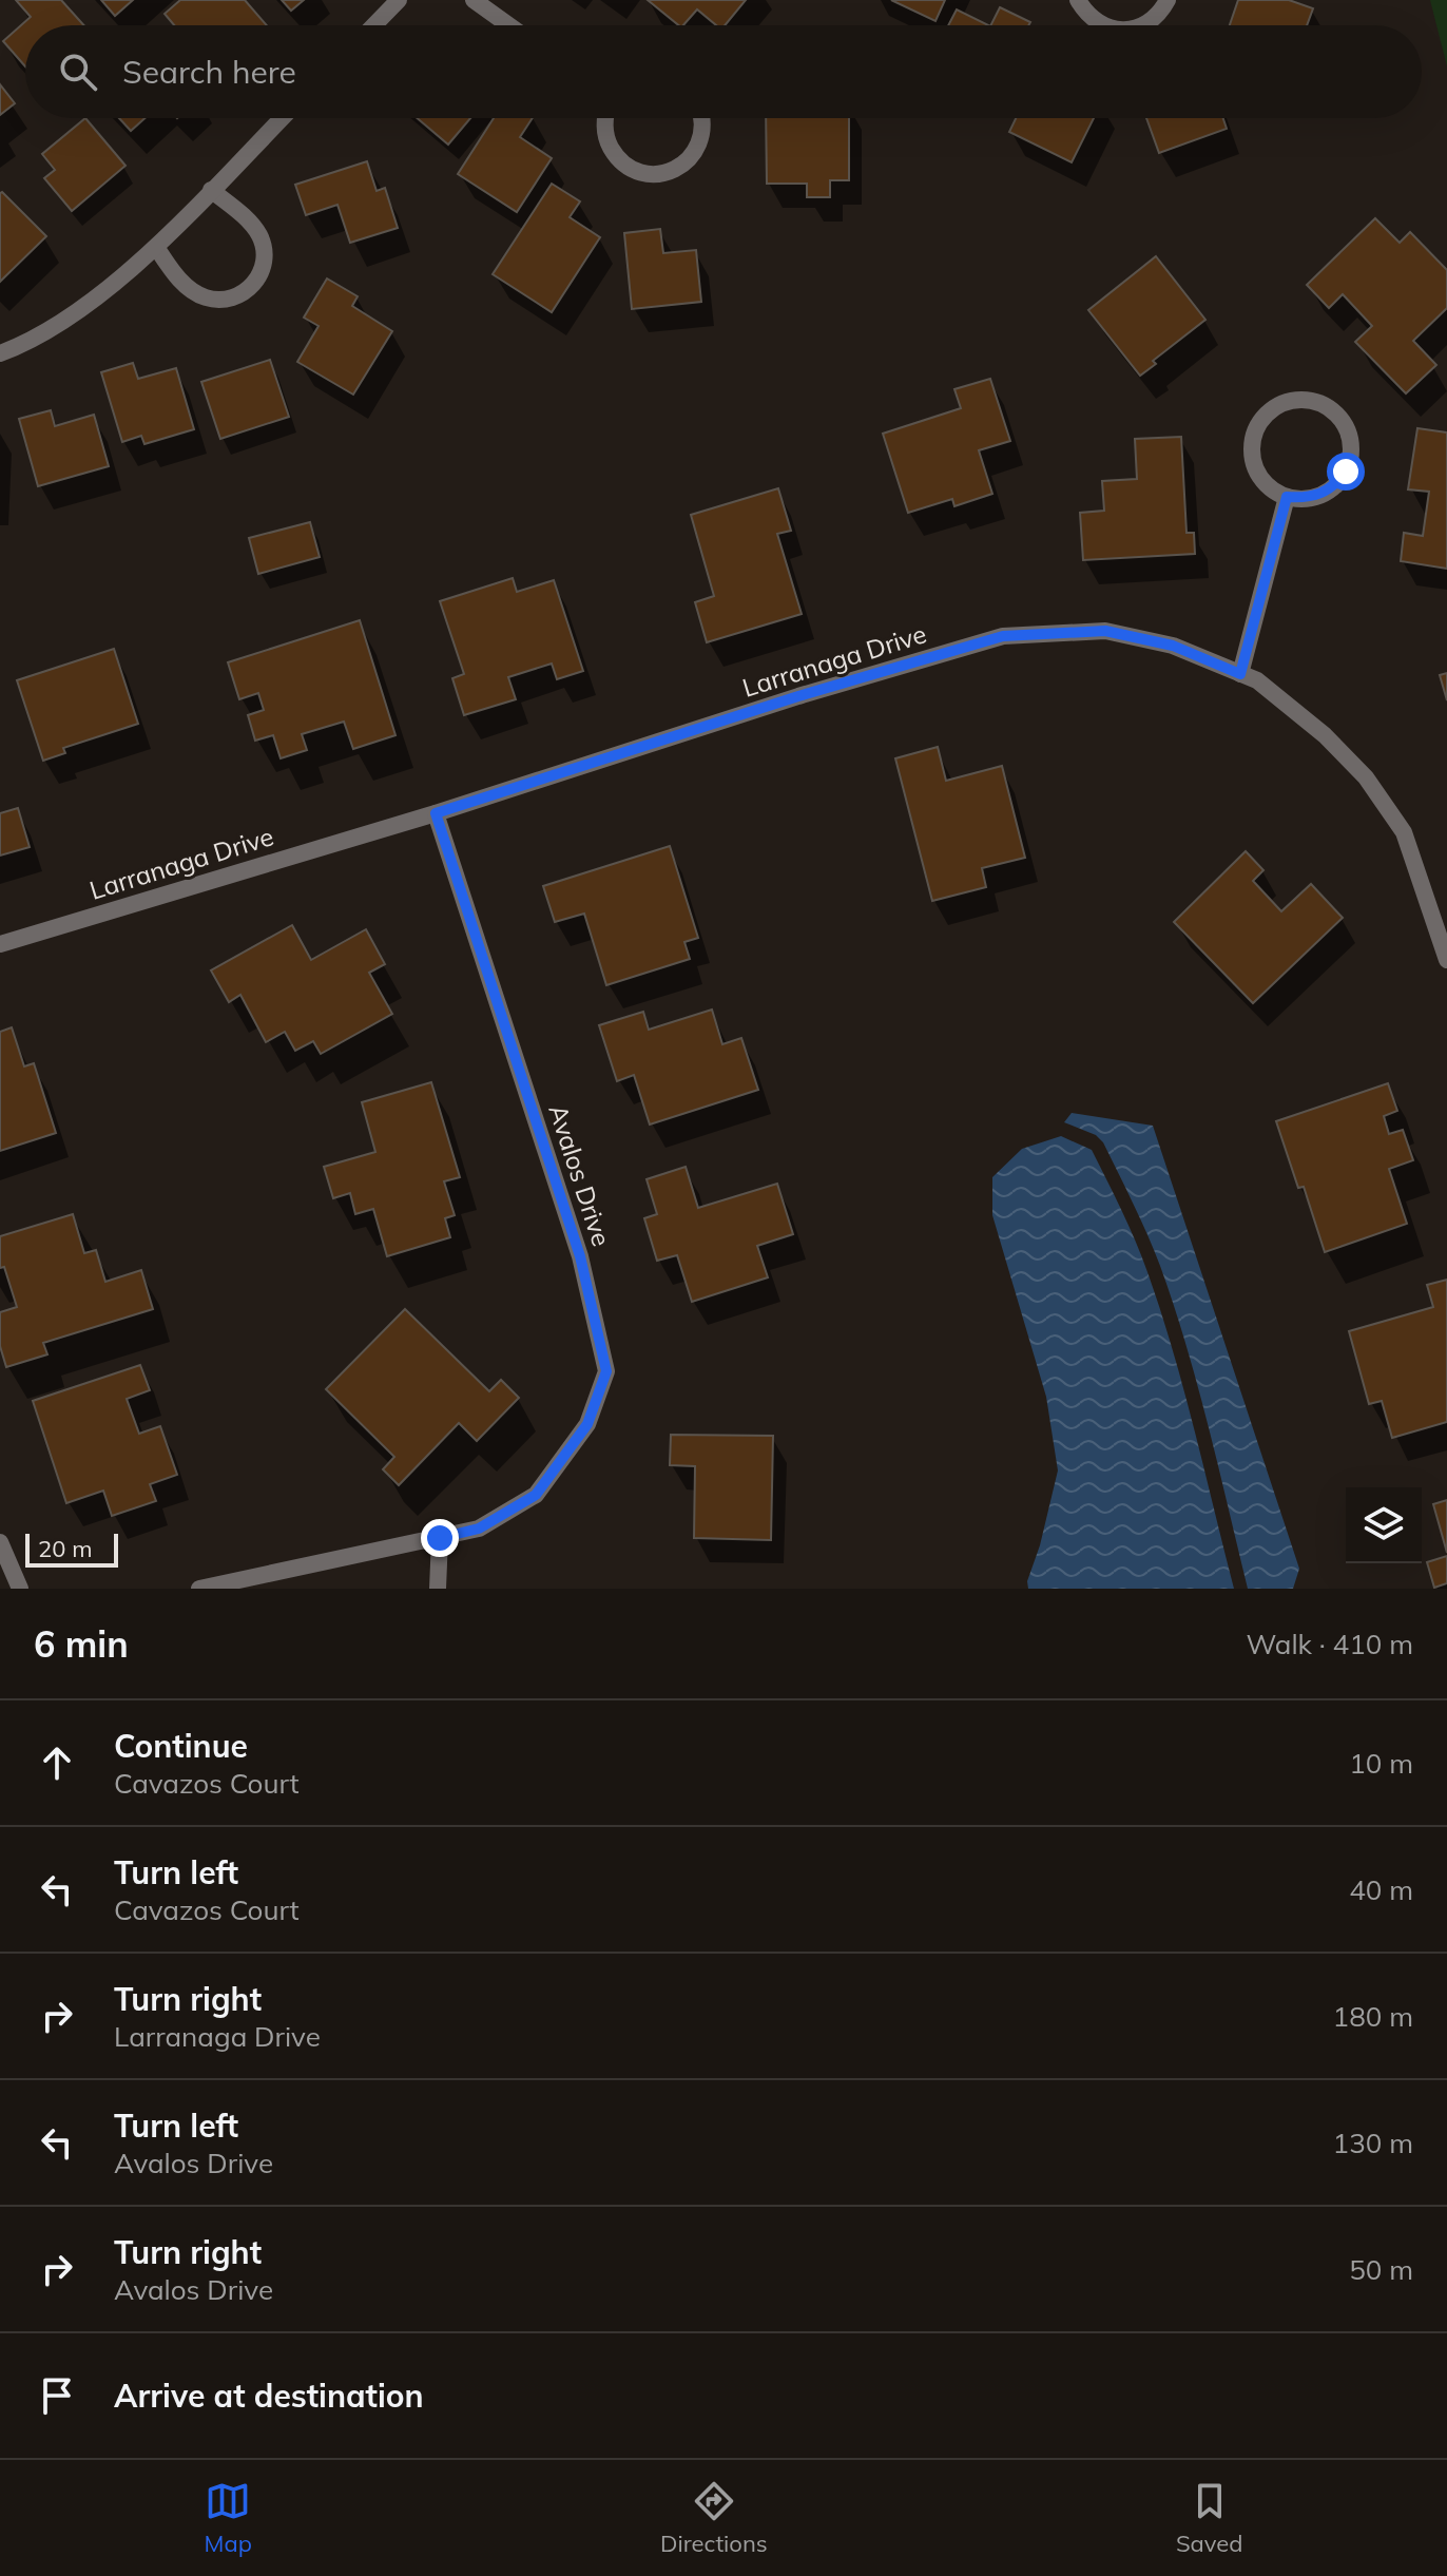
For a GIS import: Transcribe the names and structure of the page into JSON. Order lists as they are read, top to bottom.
{
  "streets": {
    "street": ["Larranaga Drive", "Avalos Drive"]
  },
  "crossings": [
    ["Larranaga Drive", "Avalos Drive"]
  ],
  "scale_bar": "20 m",
  "page": {
    "search": "Search here",
    "scale": "20 m",
    "heading": ["6 min", "Walk · 410 m"],
    "list": [
      ["Continue", "Cavazos Court", "10 m"],
      ["Turn left", "Cavazos Court", "40 m"],
      ["Turn right", "Larranaga Drive", "180 m"],
      ["Turn left", "Avalos Drive", "130 m"],
      ["Turn right", "Avalos Drive", "50 m"],
      "Arrive at destination"
    ],
    "nav": ["Map", "Directions", "Saved"]
  }
}
